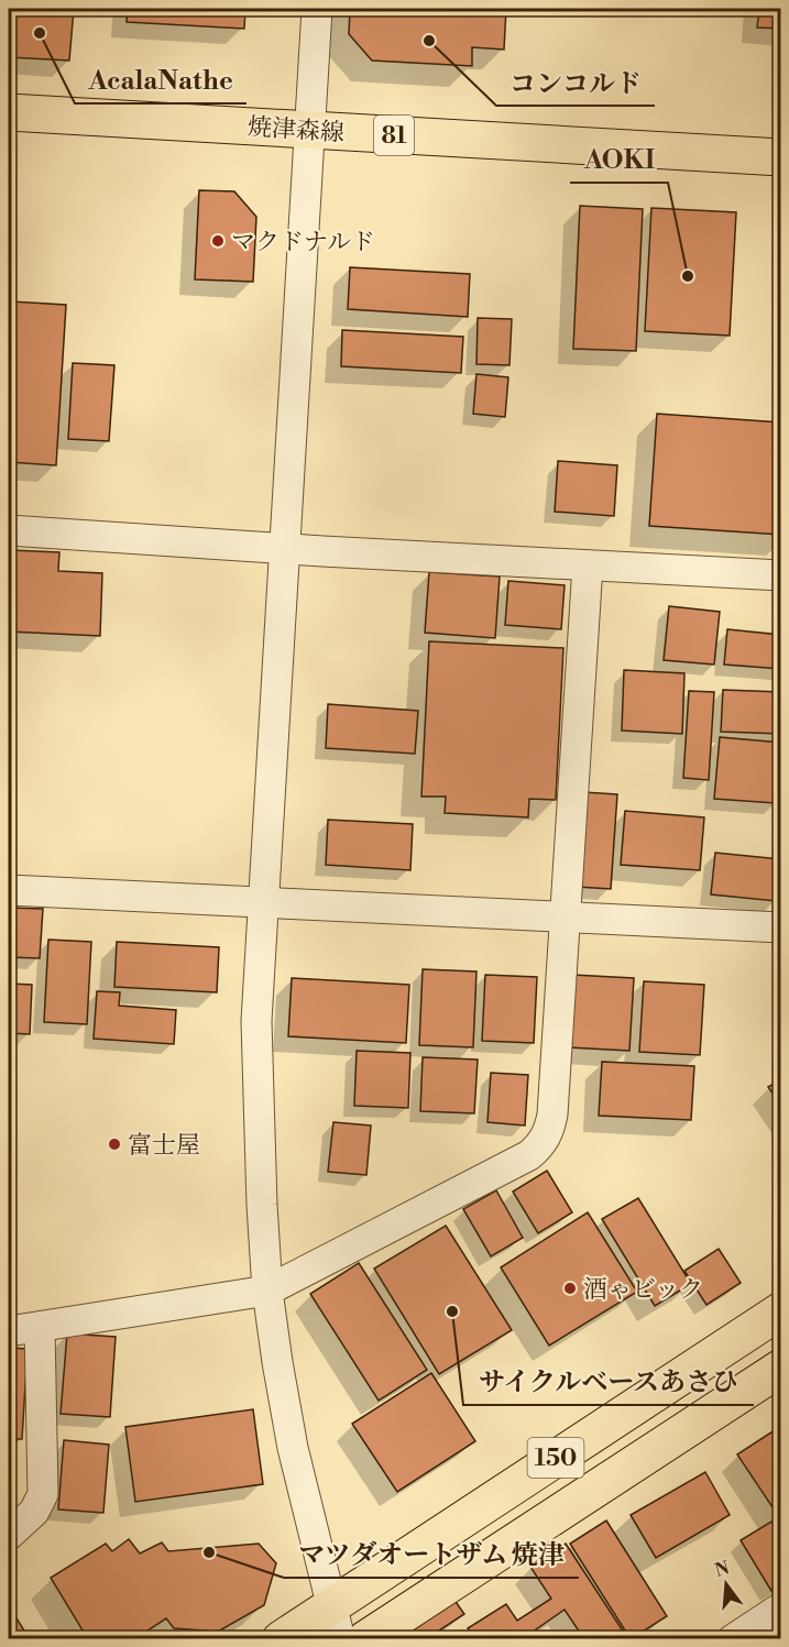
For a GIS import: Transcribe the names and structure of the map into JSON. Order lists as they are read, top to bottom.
{
  "streets": {
    "main road": ["焼津森線", "81", "150"]
  },
  "places": [
    "AcalaNathe",
    "コンコルド",
    "マクドナルド",
    "AOKI",
    "富士屋",
    "酒ゃビック",
    "サイクルベースあさひ",
    "マツダオートザム 焼津"
  ],
  "north": "top"
}
